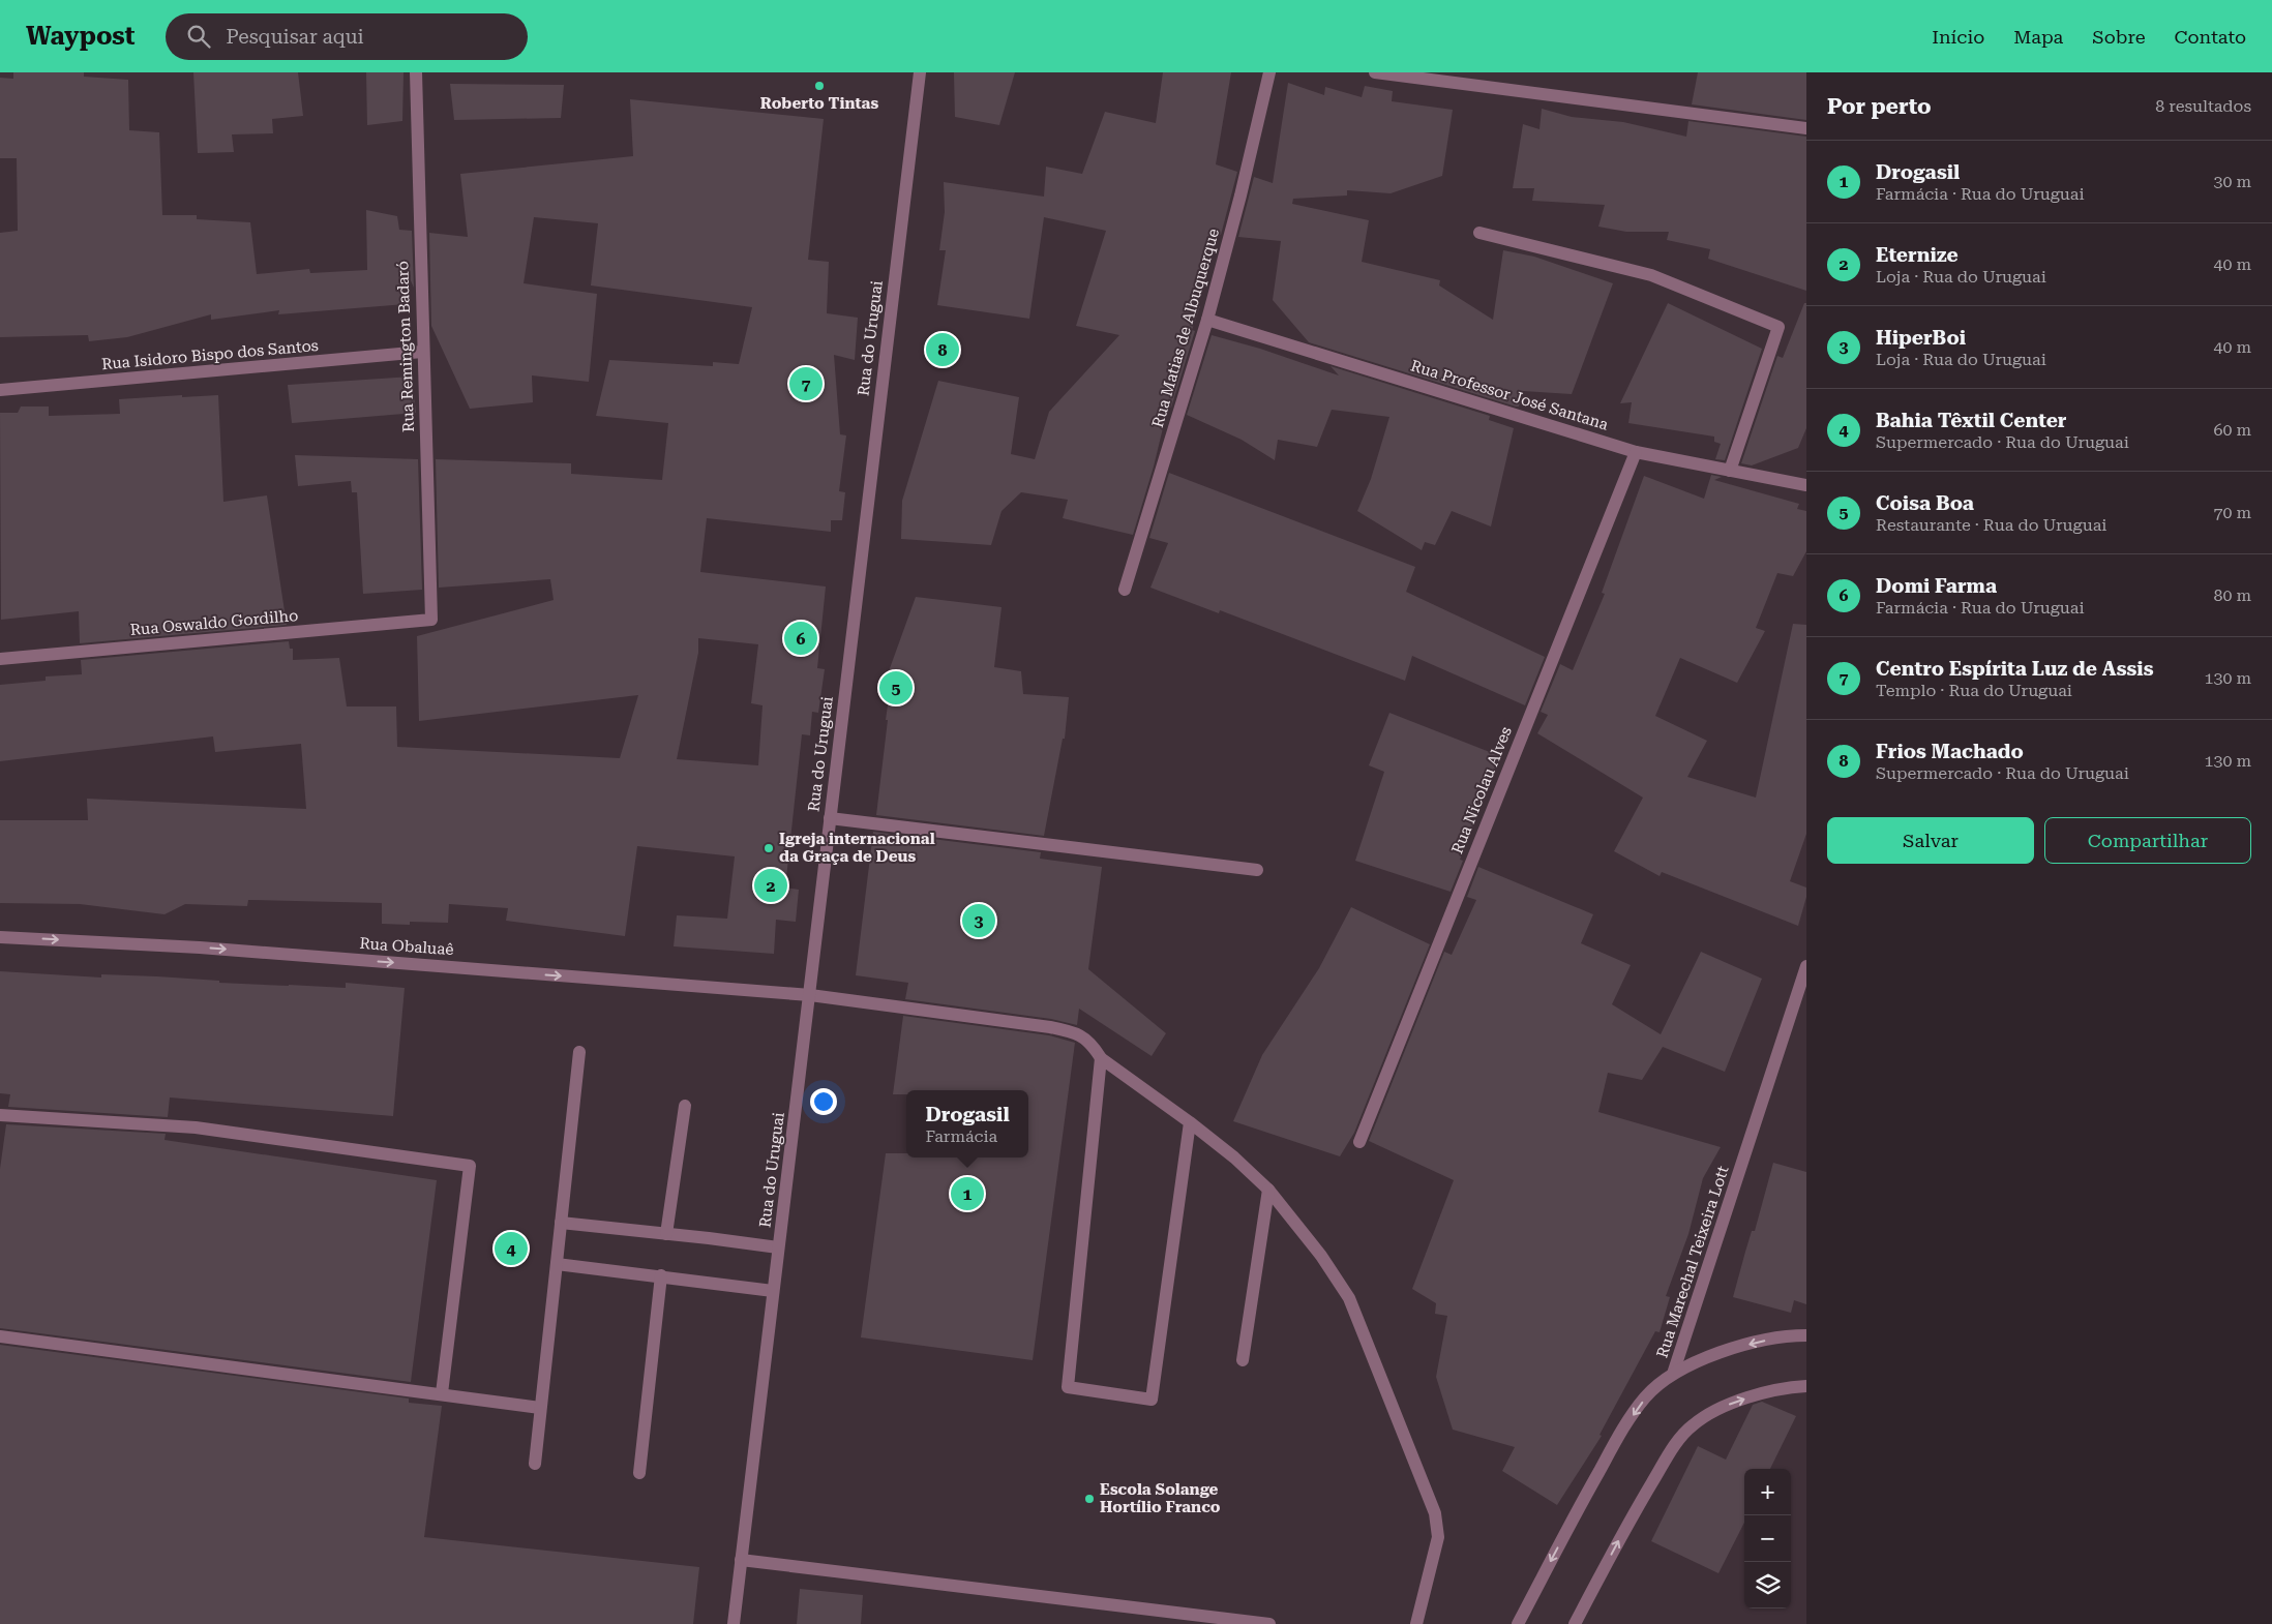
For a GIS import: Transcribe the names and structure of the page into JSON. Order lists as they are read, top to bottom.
{
  "streets": {
    "street": [
      "Rua Matias de Albuquerque",
      "Rua do Uruguai",
      "Rua Remington Badaró",
      "Rua Isidoro Bispo dos Santos",
      "Rua Professor José Santana",
      "Rua Oswaldo Gordilho",
      "Rua Nicolau Alves",
      "Rua Obaluaê",
      "Rua Marechal Teixeira Lott"
    ]
  },
  "crossings": [
    ["Rua Matias de Albuquerque", "Rua Professor José Santana"],
    ["Rua do Uruguai", "Rua Obaluaê"],
    ["Rua Remington Badaró", "Rua Isidoro Bispo dos Santos"],
    ["Rua Remington Badaró", "Rua Oswaldo Gordilho"],
    ["Rua Professor José Santana", "Rua Nicolau Alves"]
  ],
  "one_way": ["Rua Obaluaê"],
  "places": ["Roberto Tintas", "Igreja internacional da Graça de Deus", "Escola Solange Hortílio Franco"],
  "page": {
    "header": "Waypost",
    "search": "Pesquisar aqui",
    "nav": [
      "Início",
      "Mapa",
      "Sobre",
      "Contato"
    ],
    "heading": ["Por perto", "8 resultados"],
    "list": [
      {
        "mark": "1",
        "name": "Drogasil",
        "note": "Farmácia · Rua do Uruguai",
        "value": "30 m"
      },
      {
        "mark": "2",
        "name": "Eternize",
        "note": "Loja · Rua do Uruguai",
        "value": "40 m"
      },
      {
        "mark": "3",
        "name": "HiperBoi",
        "note": "Loja · Rua do Uruguai",
        "value": "40 m"
      },
      {
        "mark": "4",
        "name": "Bahia Têxtil Center",
        "note": "Supermercado · Rua do Uruguai",
        "value": "60 m"
      },
      {
        "mark": "5",
        "name": "Coisa Boa",
        "note": "Restaurante · Rua do Uruguai",
        "value": "70 m"
      },
      {
        "mark": "6",
        "name": "Domi Farma",
        "note": "Farmácia · Rua do Uruguai",
        "value": "80 m"
      },
      {
        "mark": "7",
        "name": "Centro Espírita Luz de Assis",
        "note": "Templo · Rua do Uruguai",
        "value": "130 m"
      },
      {
        "mark": "8",
        "name": "Frios Machado",
        "note": "Supermercado · Rua do Uruguai",
        "value": "130 m"
      }
    ],
    "pins": [
      "8",
      "7",
      "6",
      "5",
      "2",
      "3",
      "1",
      "4"
    ],
    "buttons": ["Salvar", "Compartilhar"],
    "popup": ["Drogasil", "Farmácia"],
    "map_buttons": ["+", "−"]
  }
}
